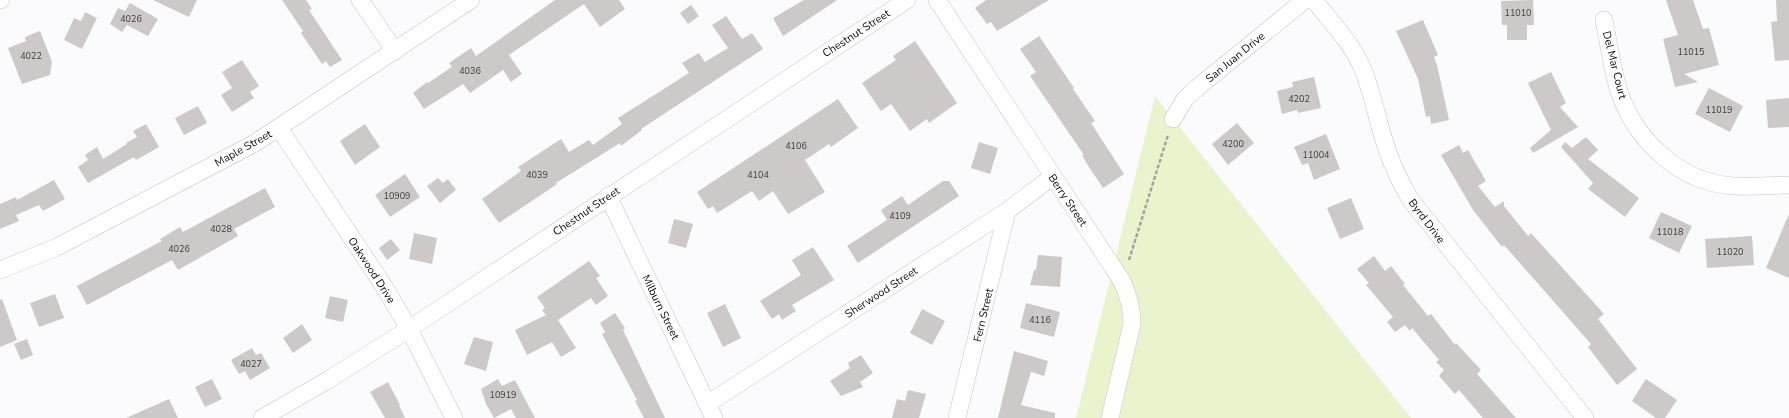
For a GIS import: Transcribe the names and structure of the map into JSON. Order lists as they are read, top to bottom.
{
  "streets": {
    "street": [
      "Chestnut Street",
      "San Juan Drive",
      "Del Mar Court",
      "Maple Street",
      "Berry Street",
      "Byrd Drive",
      "Oakwood Drive",
      "Sherwood Street",
      "Milburn Street",
      "Fern Street"
    ]
  },
  "crossings": [
    ["Chestnut Street", "Oakwood Drive"],
    ["Chestnut Street", "Milburn Street"],
    ["Maple Street", "Oakwood Drive"],
    ["Berry Street", "Sherwood Street"],
    ["Sherwood Street", "Milburn Street"],
    ["Sherwood Street", "Fern Street"]
  ],
  "house_numbers": [
    "11010",
    "4026",
    "11015",
    "4022",
    "4036",
    "4202",
    "11019",
    "4200",
    "4106",
    "11004",
    "4039",
    "4104",
    "10909",
    "4109",
    "4028",
    "11018",
    "4026",
    "11020",
    "4116",
    "4027",
    "10919"
  ]
}
